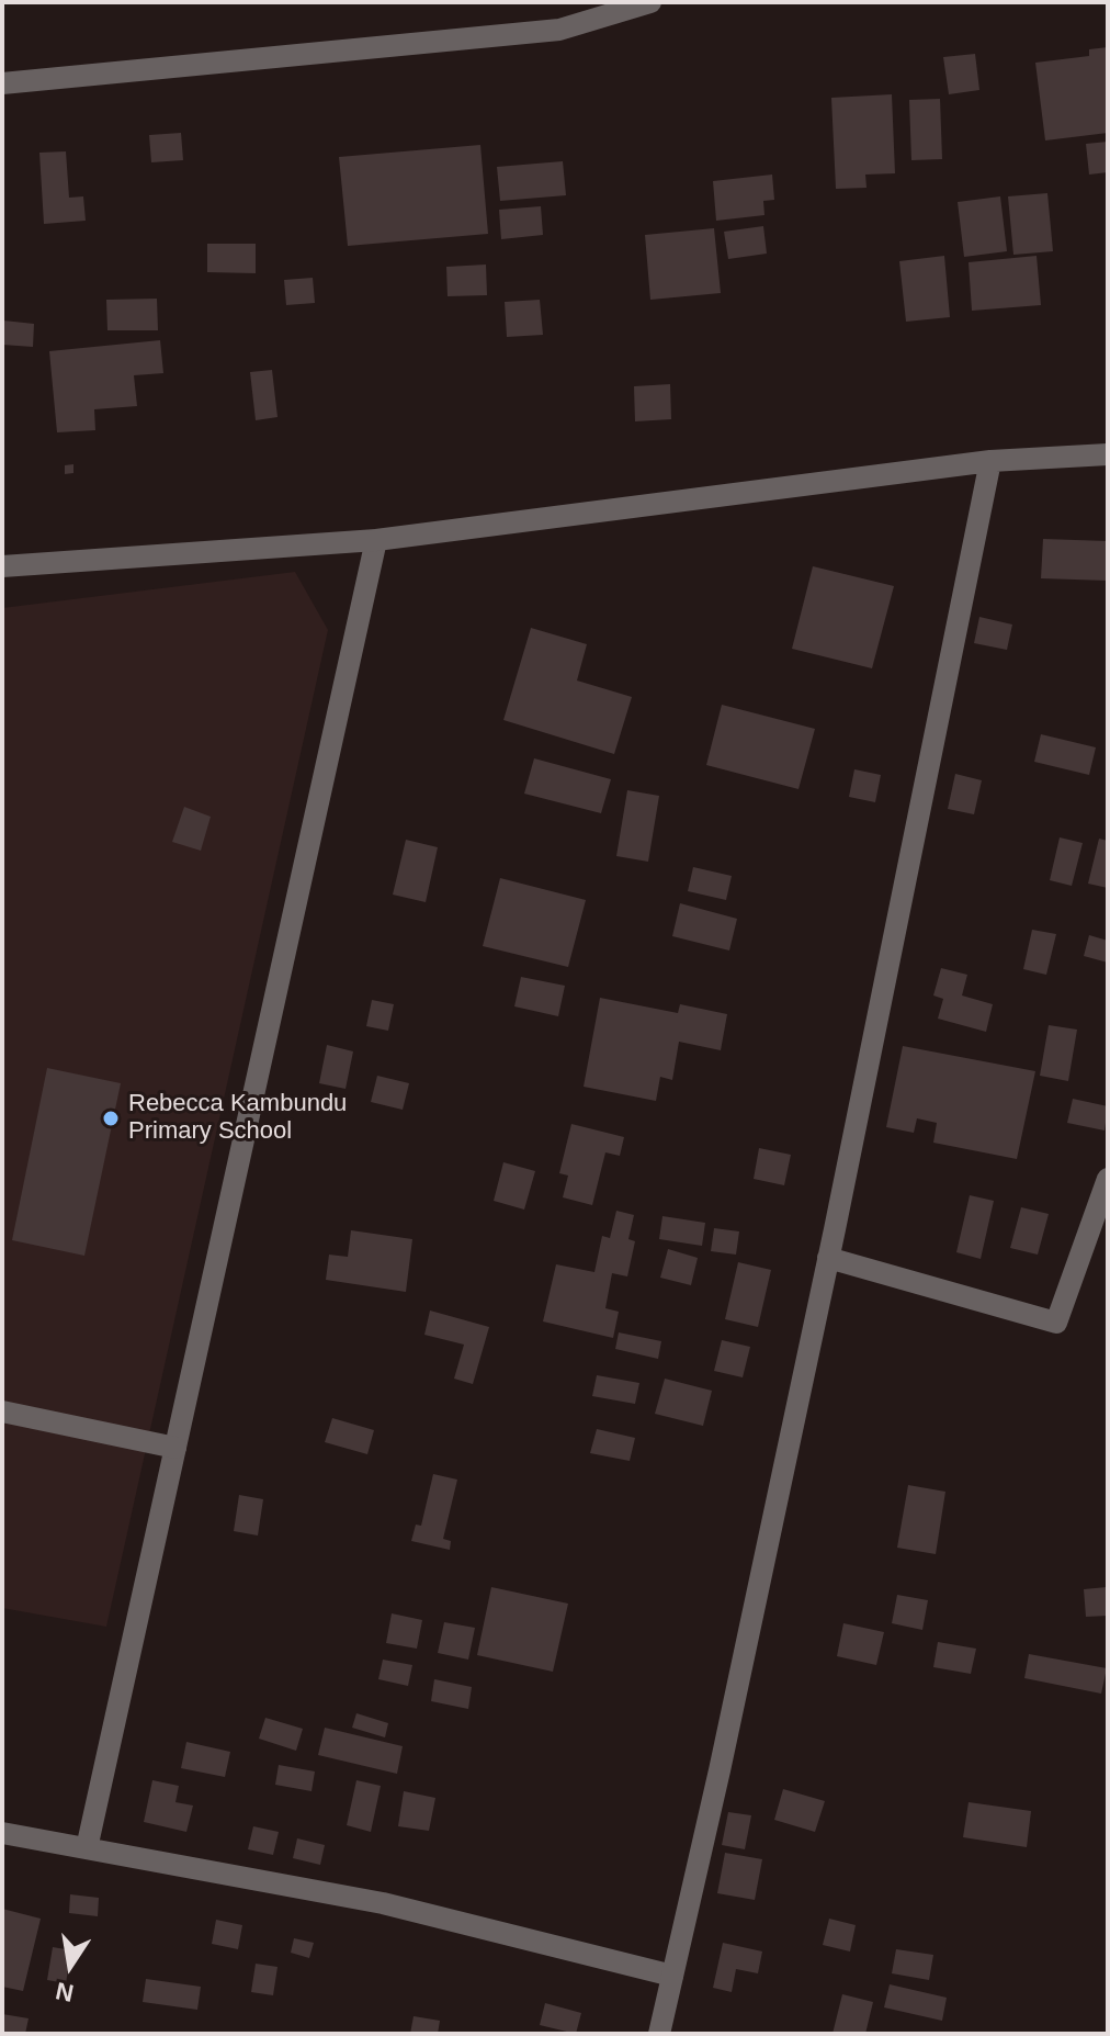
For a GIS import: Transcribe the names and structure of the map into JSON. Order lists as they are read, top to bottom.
{
  "places": ["Rebecca Kambundu Primary School"],
  "north": "bottom"
}
